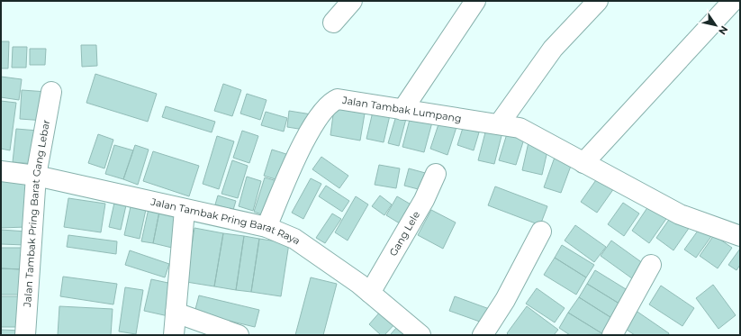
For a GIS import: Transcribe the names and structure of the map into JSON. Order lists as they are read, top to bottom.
{
  "streets": {
    "street": [
      "Jalan Tambak Lumpang",
      "Jalan Tambak Pring Barat Gang Lebar",
      "Jalan Tambak Pring Barat Raya",
      "Gang Lele"
    ]
  },
  "crossings": [
    ["Jalan Tambak Lumpang", "Jalan Tambak Pring Barat Raya"],
    ["Jalan Tambak Pring Barat Gang Lebar", "Jalan Tambak Pring Barat Raya"],
    ["Jalan Tambak Pring Barat Raya", "Gang Lele"]
  ],
  "north": "bottom right"
}
